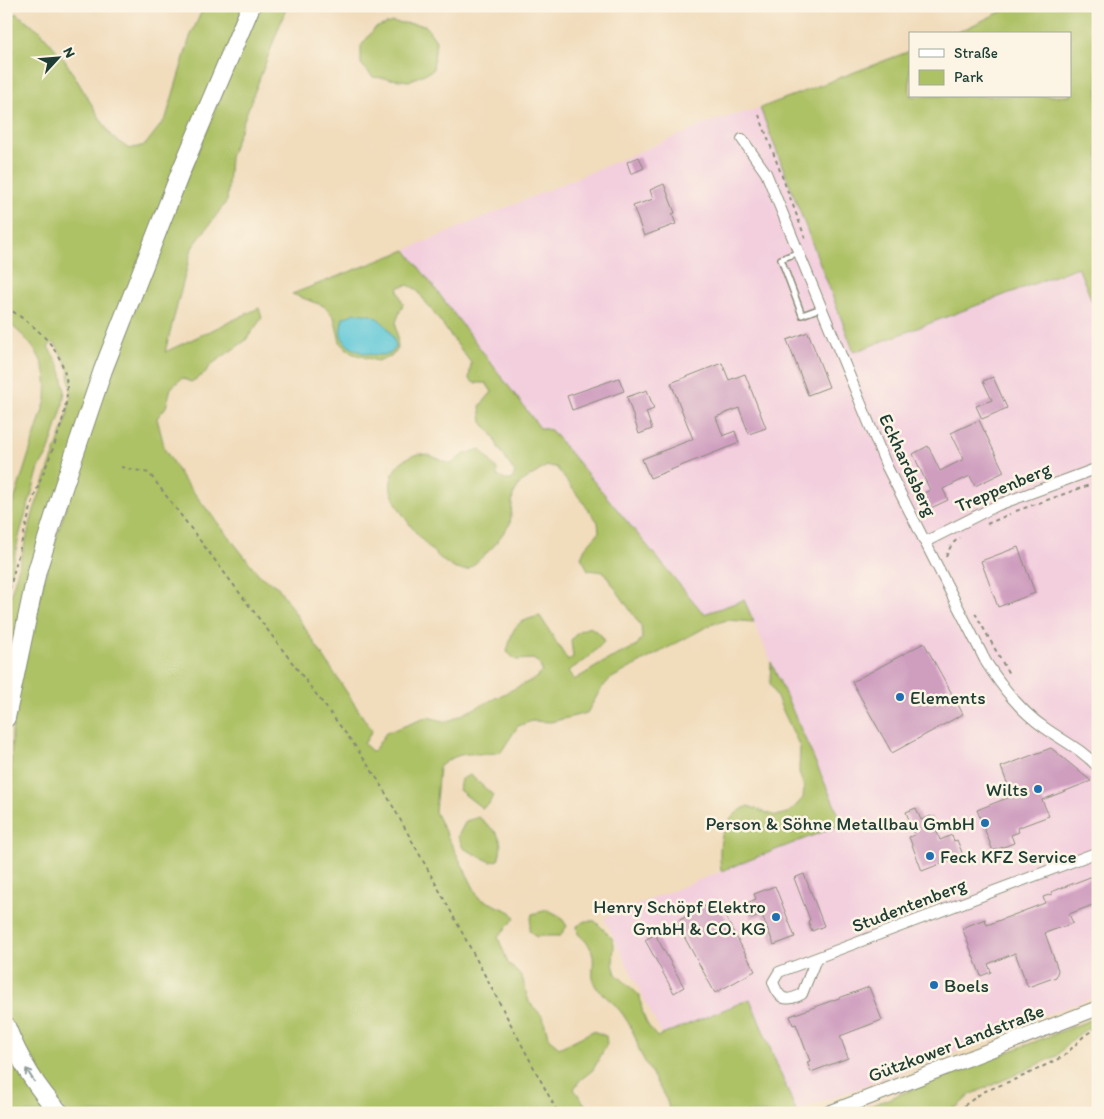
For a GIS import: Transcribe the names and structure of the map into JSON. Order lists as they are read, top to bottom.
{
  "streets": {
    "main road": ["Gützkower Landstraße"],
    "street": ["Eckhardsberg", "Treppenberg", "Studentenberg"]
  },
  "crossings": [
    ["Eckhardsberg", "Treppenberg"]
  ],
  "places": [
    "Elements",
    "Wilts",
    "Person & Söhne Metallbau GmbH",
    "Feck KFZ Service",
    "Henry Schöpf Elektro GmbH & CO. KG",
    "Boels"
  ],
  "legend": ["Straße", "Park"],
  "north": "top right"
}
